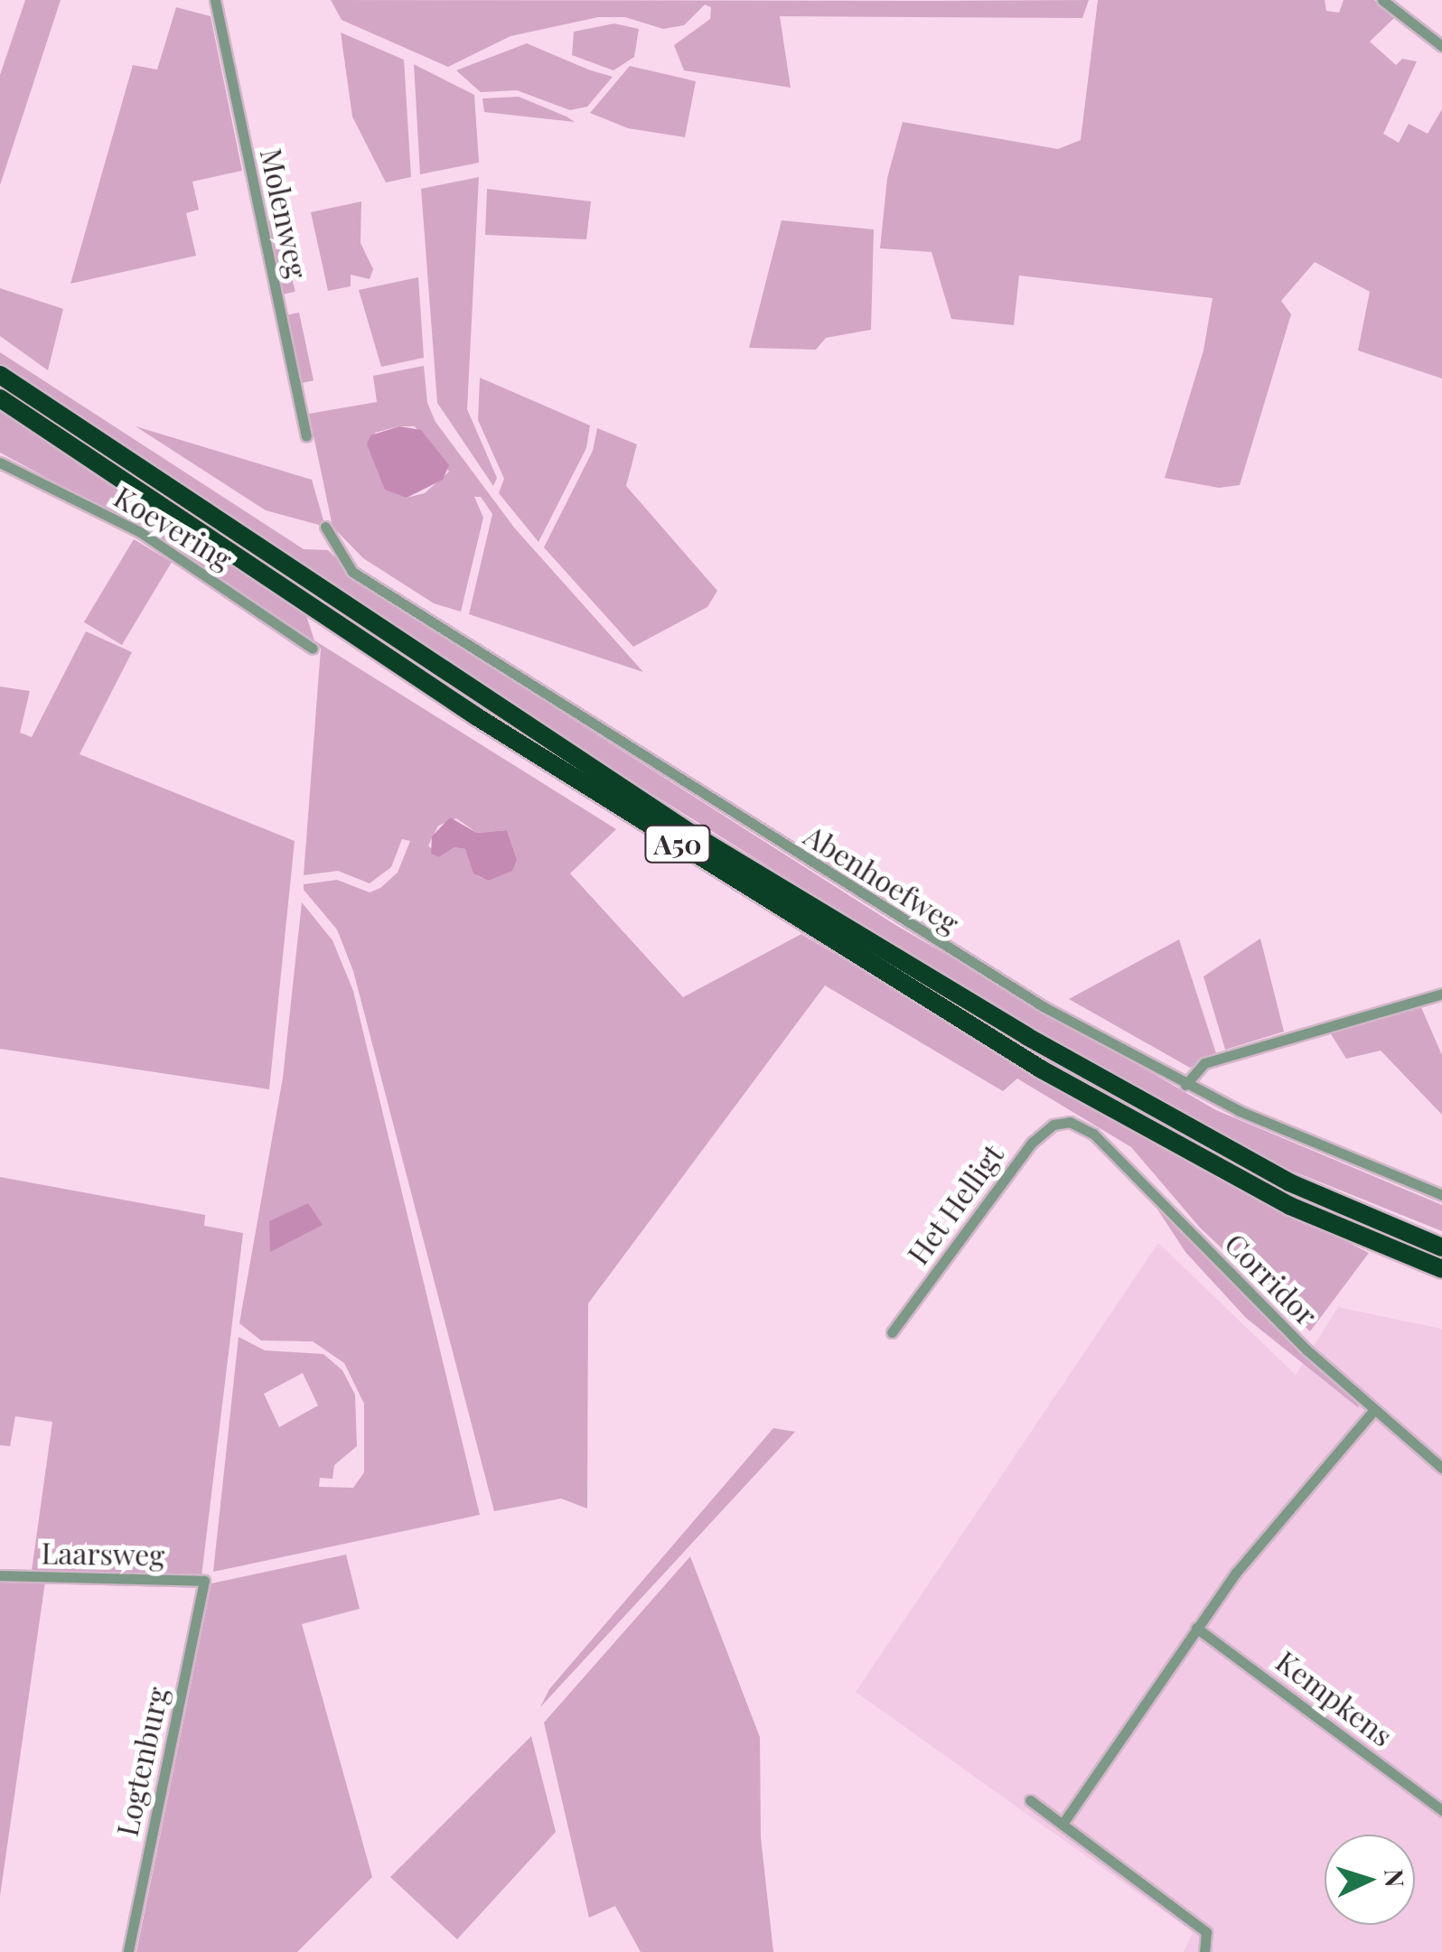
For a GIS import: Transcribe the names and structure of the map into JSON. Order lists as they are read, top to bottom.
{
  "streets": {
    "highway": ["A50"],
    "street": [
      "Molenweg",
      "Koevering",
      "Abenhoefweg",
      "Het Helligt",
      "Corridor",
      "Laarsweg",
      "Kempkens",
      "Logtenburg"
    ]
  },
  "crossings": [
    ["Het Helligt", "Corridor"],
    ["Laarsweg", "Logtenburg"]
  ],
  "north": "right"
}
